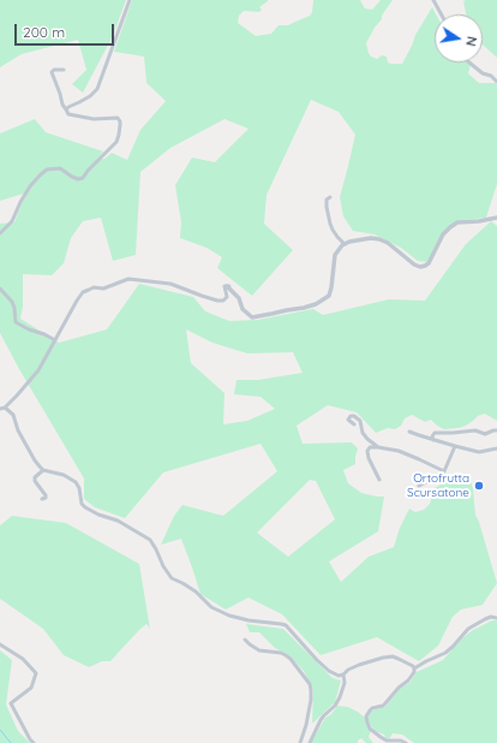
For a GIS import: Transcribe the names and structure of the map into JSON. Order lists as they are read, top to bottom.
{
  "places": ["Ortofrutta Scursatone"],
  "scale_bar": "200 m",
  "north": "right"
}
